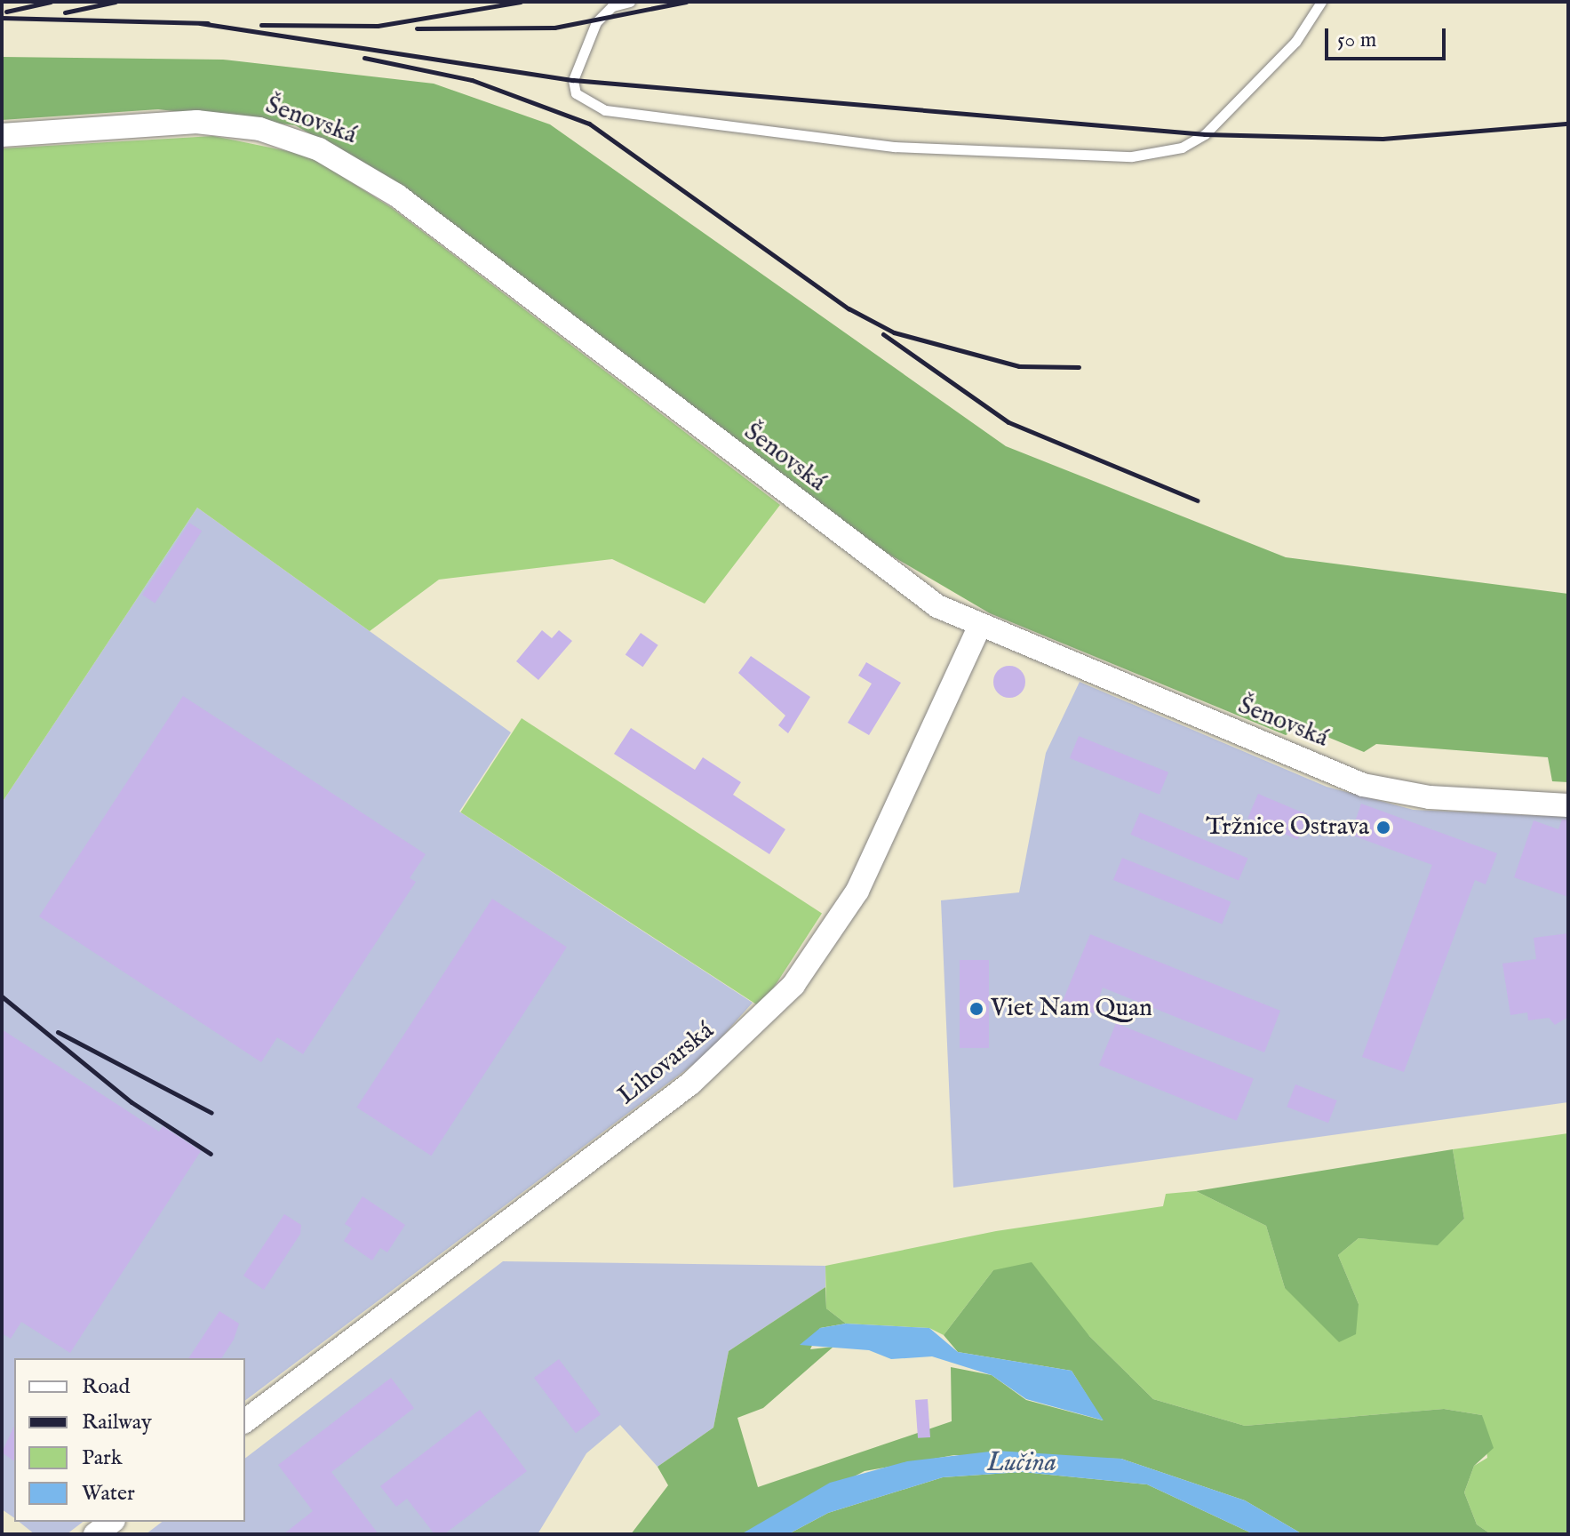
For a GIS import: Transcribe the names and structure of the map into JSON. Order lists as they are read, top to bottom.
{
  "streets": {
    "street": ["Šenovská", "Lihovarská"]
  },
  "crossings": [
    ["Šenovská", "Lihovarská"]
  ],
  "water": ["Lučina"],
  "places": ["Tržnice Ostrava", "Viet Nam Quan"],
  "legend": [
    "Road",
    "Railway",
    "Park",
    "Water"
  ],
  "scale_bar": "50 m"
}
